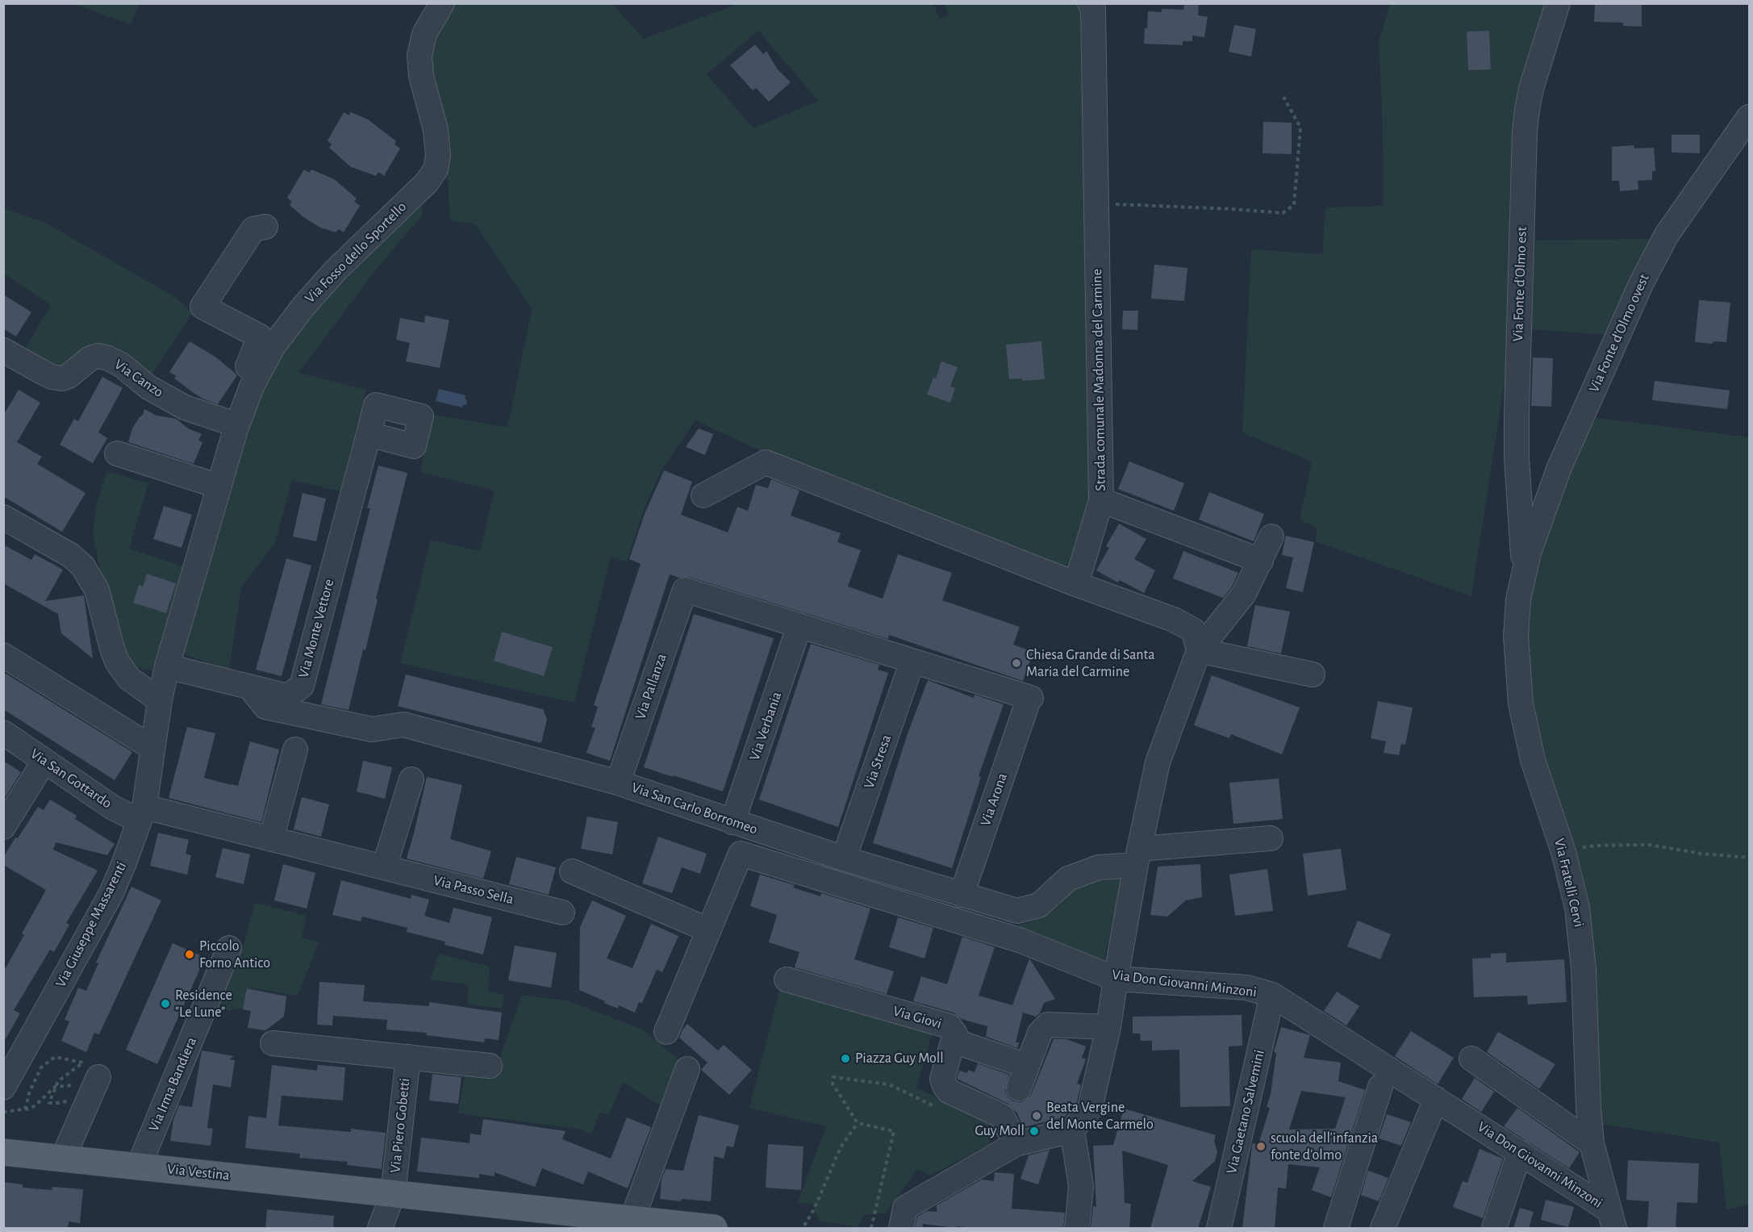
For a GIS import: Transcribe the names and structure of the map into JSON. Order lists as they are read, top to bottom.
{
  "streets": {
    "main road": ["Via Vestina"],
    "street": [
      "Via Fosso dello Sportello",
      "Via Fonte d'Olmo est",
      "Via Fonte d'Olmo ovest",
      "Via Canzo",
      "Strada comunale Madonna del Carmine",
      "Via Monte Vettore",
      "Via Pallanza",
      "Via Verbania",
      "Via Stresa",
      "Via San Gottardo",
      "Via Arona",
      "Via San Carlo Borromeo",
      "Via Fratelli Cervi",
      "Via Passo Sella",
      "Via Giuseppe Massarenti",
      "Via Don Giovanni Minzoni",
      "Via Giovi",
      "Via Irma Bandiera",
      "Via Gaetano Salvemini",
      "Via Piero Gobetti"
    ]
  },
  "crossings": [
    ["Via Fosso dello Sportello", "Via Monte Vettore"],
    ["Via Fosso dello Sportello", "Via Giuseppe Massarenti"],
    ["Via Fonte d'Olmo est", "Via Fonte d'Olmo ovest"],
    ["Via Fonte d'Olmo est", "Via Fratelli Cervi"],
    ["Via Fonte d'Olmo ovest", "Via Fratelli Cervi"],
    ["Via Monte Vettore", "Via San Carlo Borromeo"],
    ["Via Monte Vettore", "Via Giuseppe Massarenti"],
    ["Via Pallanza", "Via Verbania"],
    ["Via Pallanza", "Via San Carlo Borromeo"],
    ["Via Verbania", "Via San Carlo Borromeo"],
    ["Via Stresa", "Via Arona"],
    ["Via Stresa", "Via San Carlo Borromeo"],
    ["Via San Gottardo", "Via Passo Sella"],
    ["Via San Gottardo", "Via Giuseppe Massarenti"],
    ["Via Arona", "Via San Carlo Borromeo"],
    ["Via Fratelli Cervi", "Via Don Giovanni Minzoni"],
    ["Via Passo Sella", "Via Giuseppe Massarenti"],
    ["Via Don Giovanni Minzoni", "Via Gaetano Salvemini"],
    ["Via Irma Bandiera", "Via Vestina"],
    ["Via Piero Gobetti", "Via Vestina"]
  ],
  "places": [
    "Chiesa Grande di Santa Maria del Carmine",
    "Piccolo Forno Antico",
    "Residence \"Le Lune\"",
    "Piazza Guy Moll",
    "Beata Vergine del Monte Carmelo",
    "Guy Moll",
    "scuola dell'infanzia fonte d'olmo"
  ]
}
